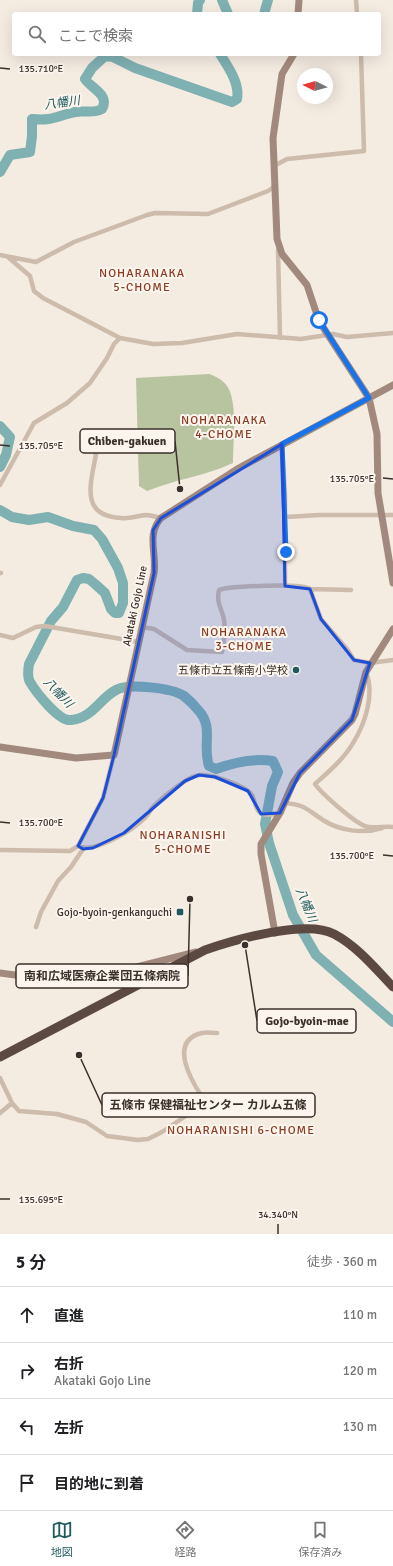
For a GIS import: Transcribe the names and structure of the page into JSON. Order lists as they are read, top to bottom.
{
  "streets": {
    "street": ["Akataki Gojo Line"]
  },
  "districts": [
    "NOHARANAKA 5-CHOME",
    "NOHARANAKA 4-CHOME",
    "NOHARANAKA 3-CHOME",
    "NOHARANISHI 5-CHOME",
    "NOHARANISHI 6-CHOME"
  ],
  "water": ["八幡川"],
  "places": {
    "other": [
      "Chiben-gakuen",
      "五條市立五條南小学校",
      "南和広域医療企業団五條病院",
      "Gojo-byoin-mae",
      "五條市 保健福祉センター カルム五條"
    ],
    "transit": ["Gojo-byoin-genkanguchi"]
  },
  "north": "left",
  "page": {
    "search": "ここで検索",
    "heading": ["5 分", "徒歩 · 360 m"],
    "list": [
      ["直進", "110 m"],
      ["右折", "Akataki Gojo Line", "120 m"],
      ["左折", "130 m"],
      "目的地に到着"
    ],
    "nav": ["地図", "経路", "保存済み"]
  },
  "coordinates": [
    "135.710°E",
    "135.705°E",
    "135.700°E",
    "135.695°E",
    "34.340°N"
  ]
}
